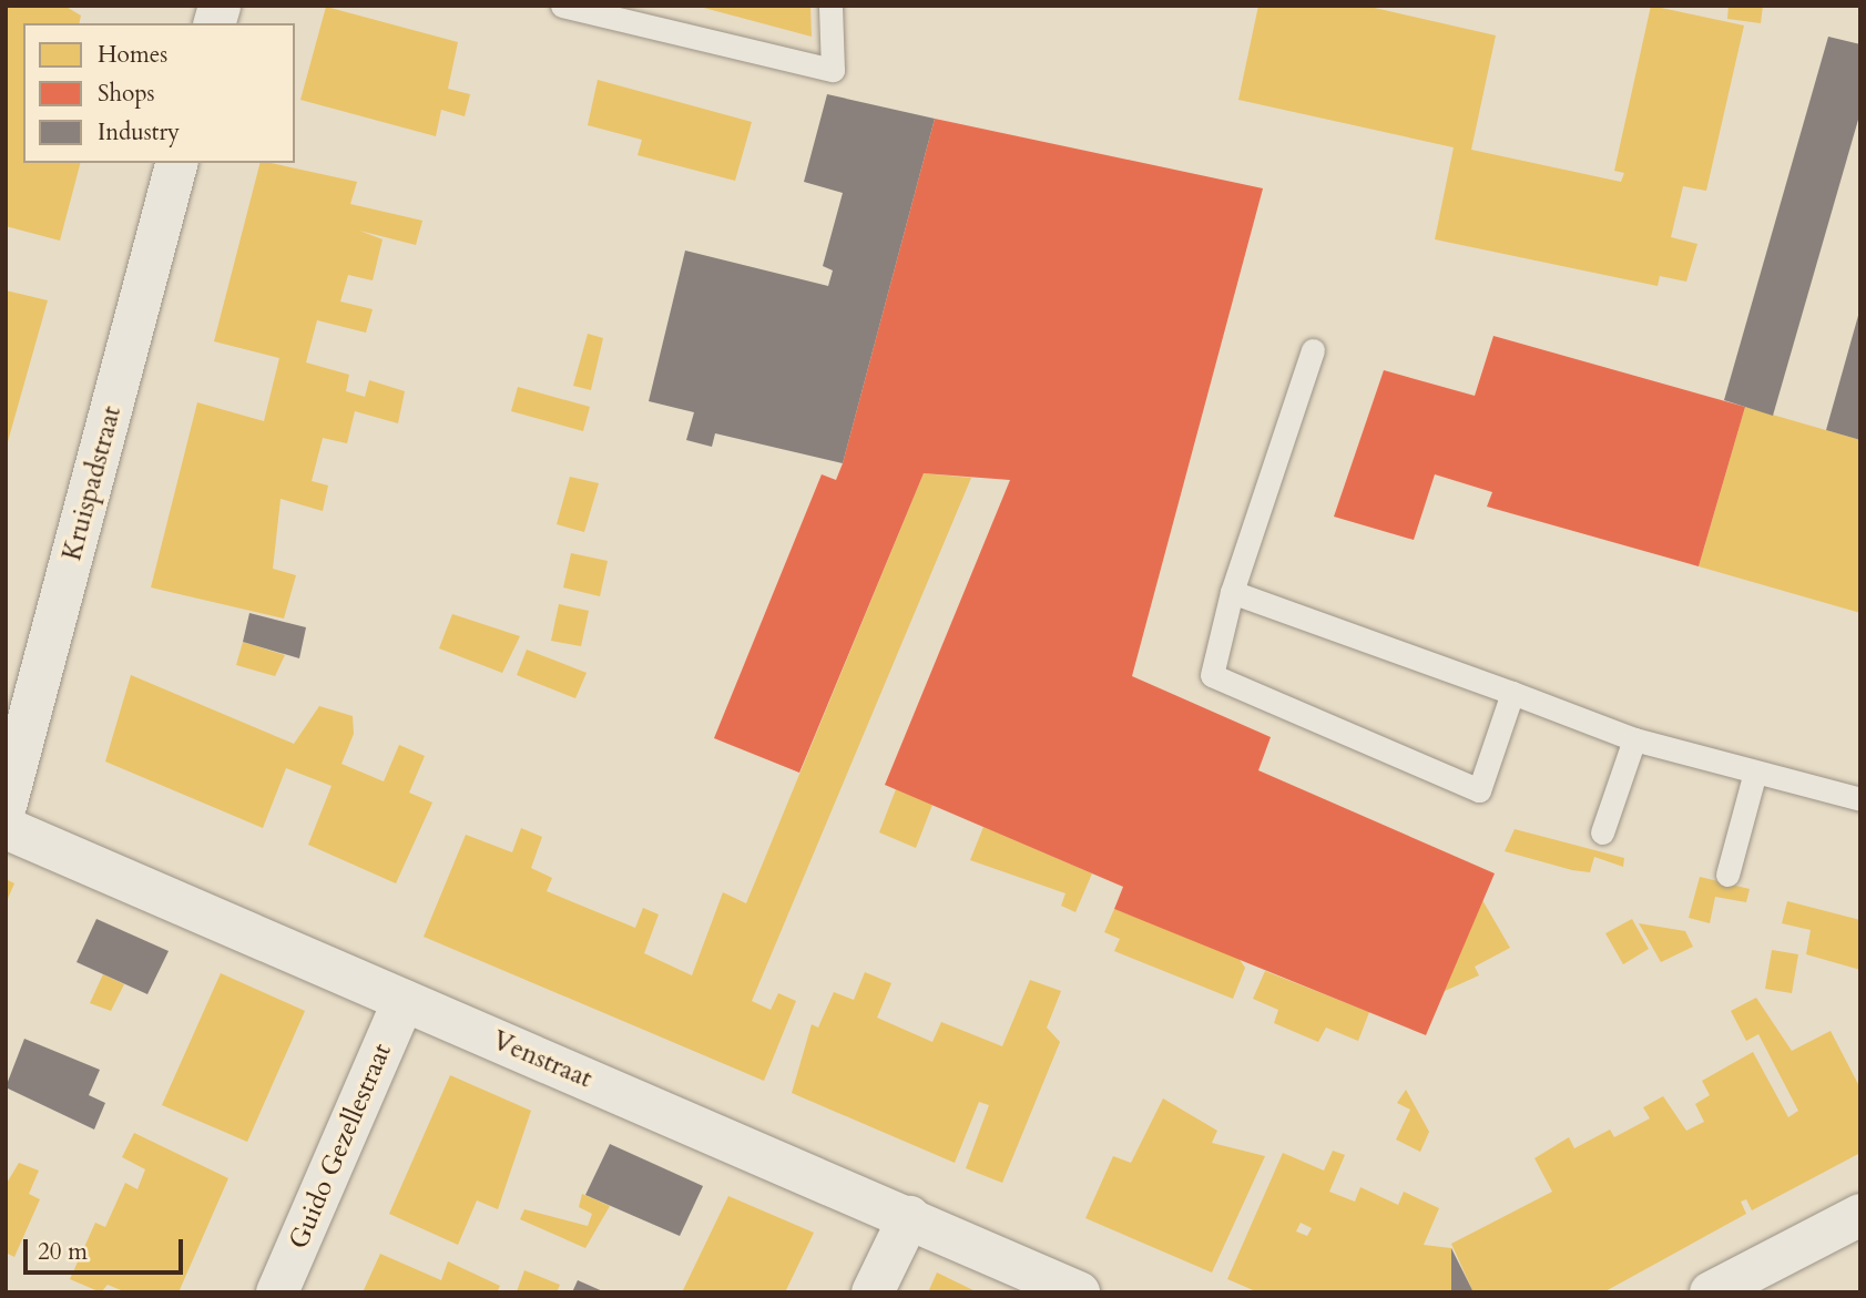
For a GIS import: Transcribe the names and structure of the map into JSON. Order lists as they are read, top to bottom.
{
  "streets": {
    "street": ["Kruispadstraat", "Venstraat", "Guido Gezellestraat"]
  },
  "crossings": [
    ["Venstraat", "Guido Gezellestraat"]
  ],
  "legend": ["Homes", "Shops", "Industry"],
  "scale_bar": "20 m"
}
